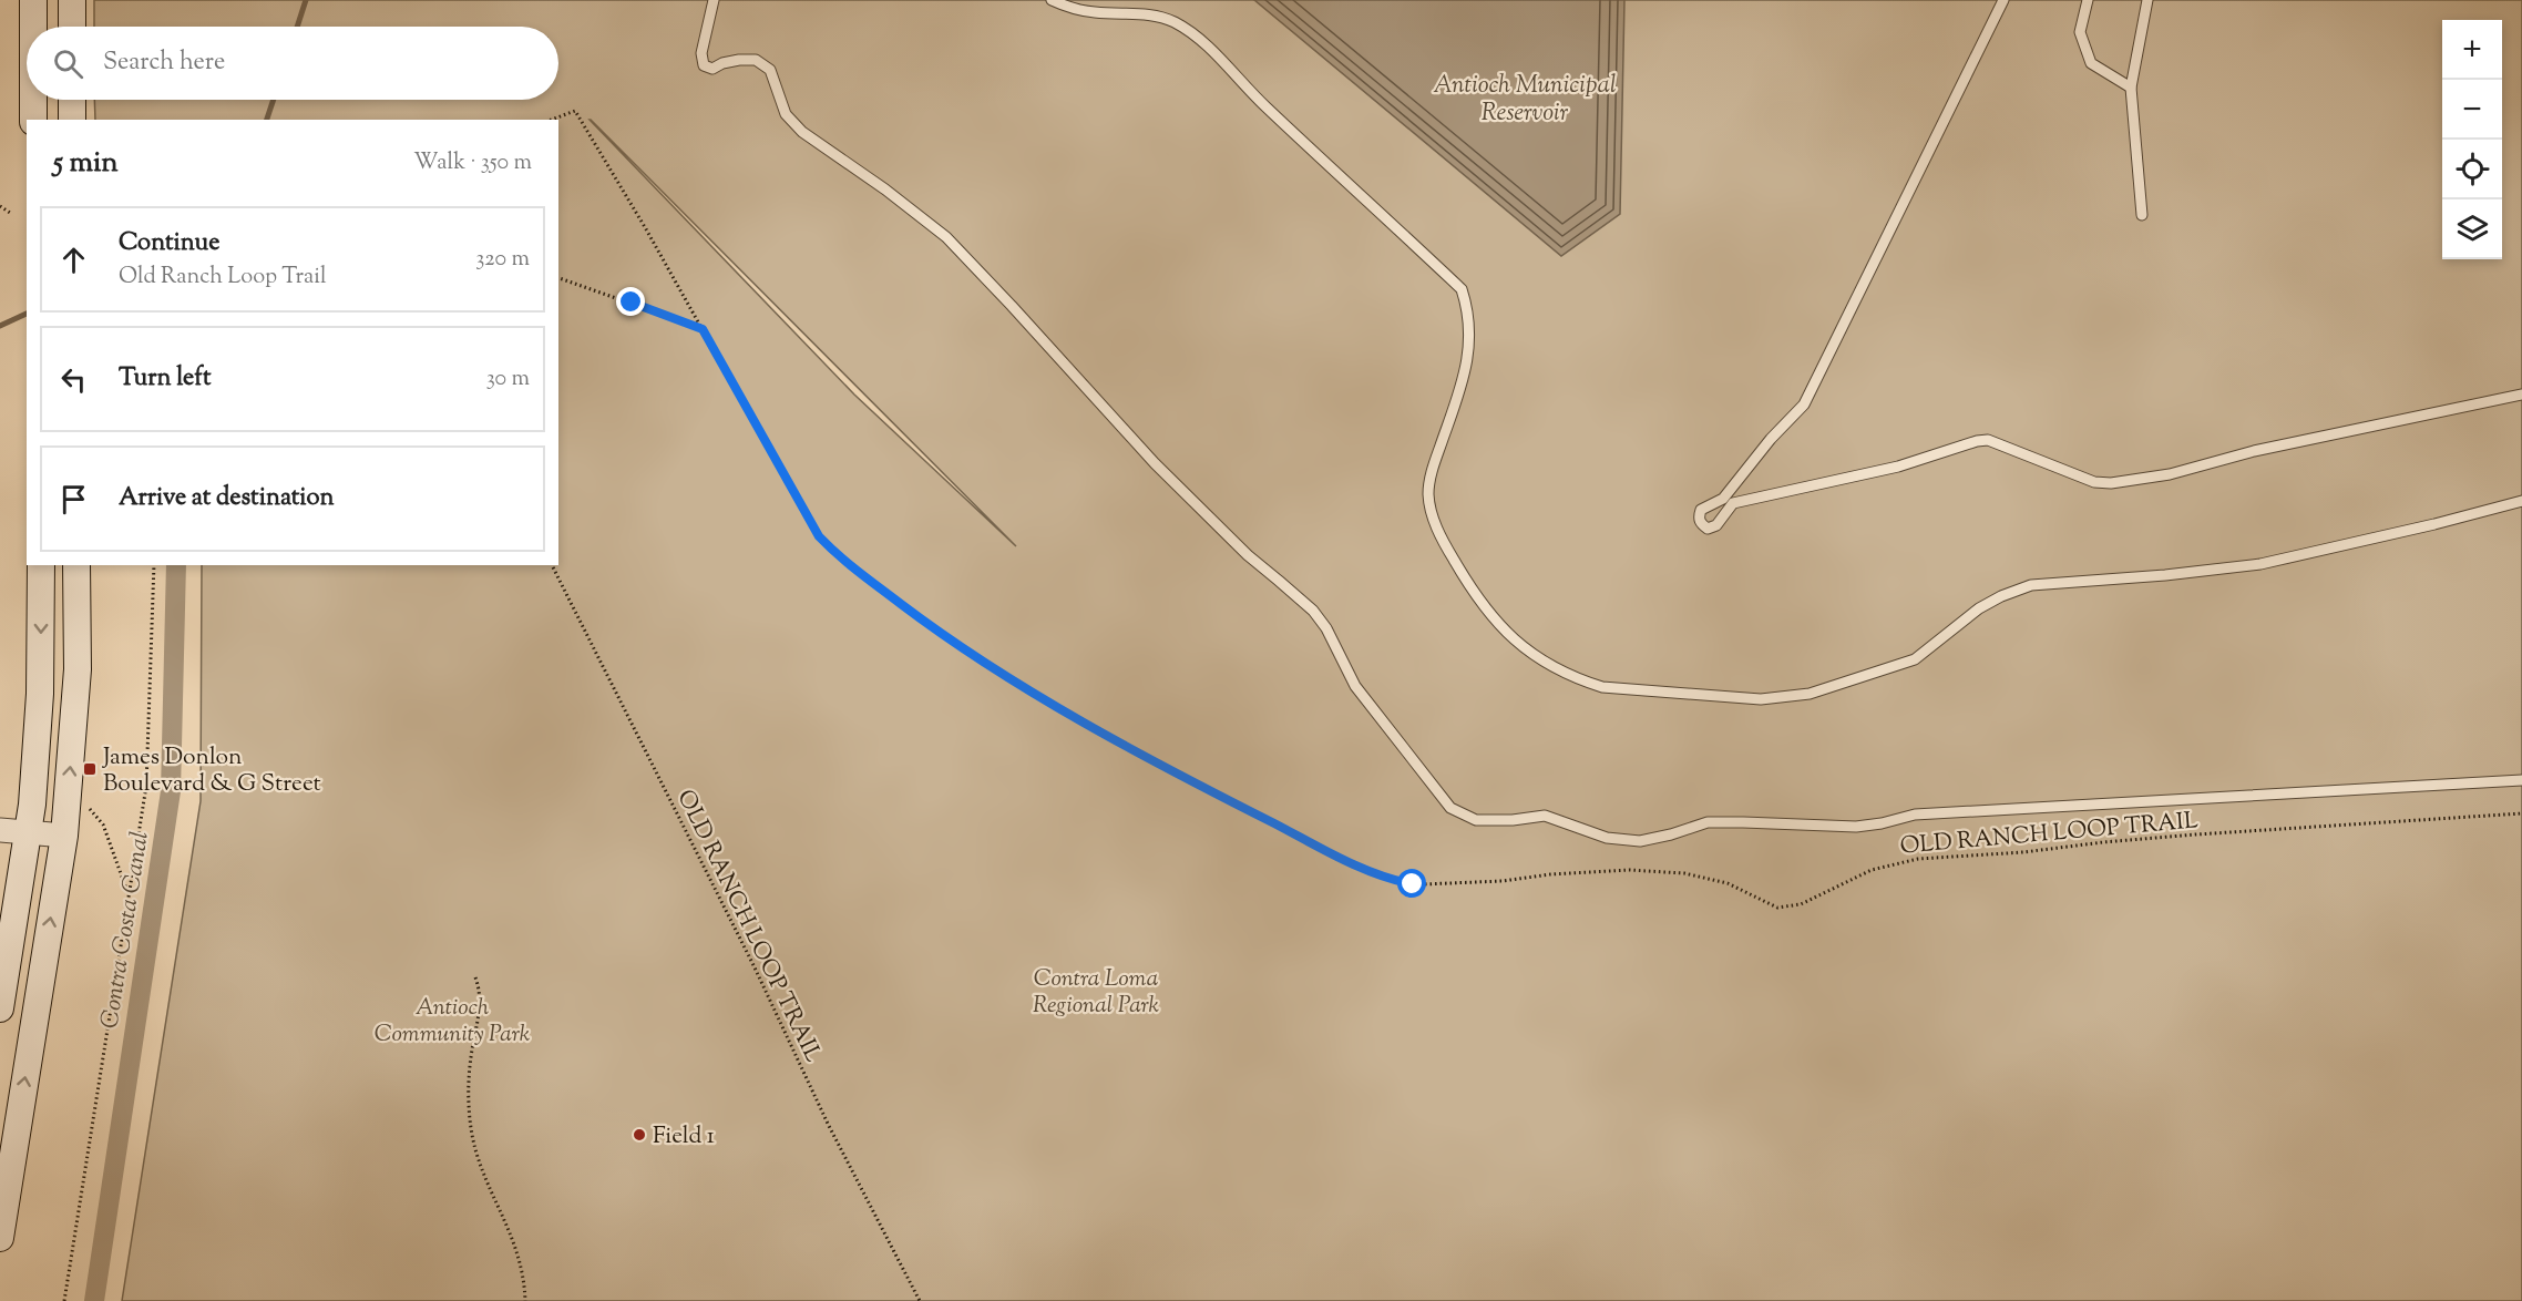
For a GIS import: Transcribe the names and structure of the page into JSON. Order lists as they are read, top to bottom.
{
  "streets": {
    "path": ["OLD RANCH LOOP TRAIL"]
  },
  "water": ["Antioch Municipal Reservoir", "Contra Costa Canal"],
  "parks": ["Contra Loma Regional Park", "Antioch Community Park"],
  "places": {
    "transit": ["James Donlon Boulevard & G Street"],
    "other": ["Field 1"]
  },
  "page": {
    "map_buttons": ["+", "−"],
    "search": "Search here",
    "heading": ["5 min", "Walk · 350 m"],
    "list": [
      ["Continue", "Old Ranch Loop Trail", "320 m"],
      ["Turn left", "30 m"],
      "Arrive at destination"
    ]
  }
}
